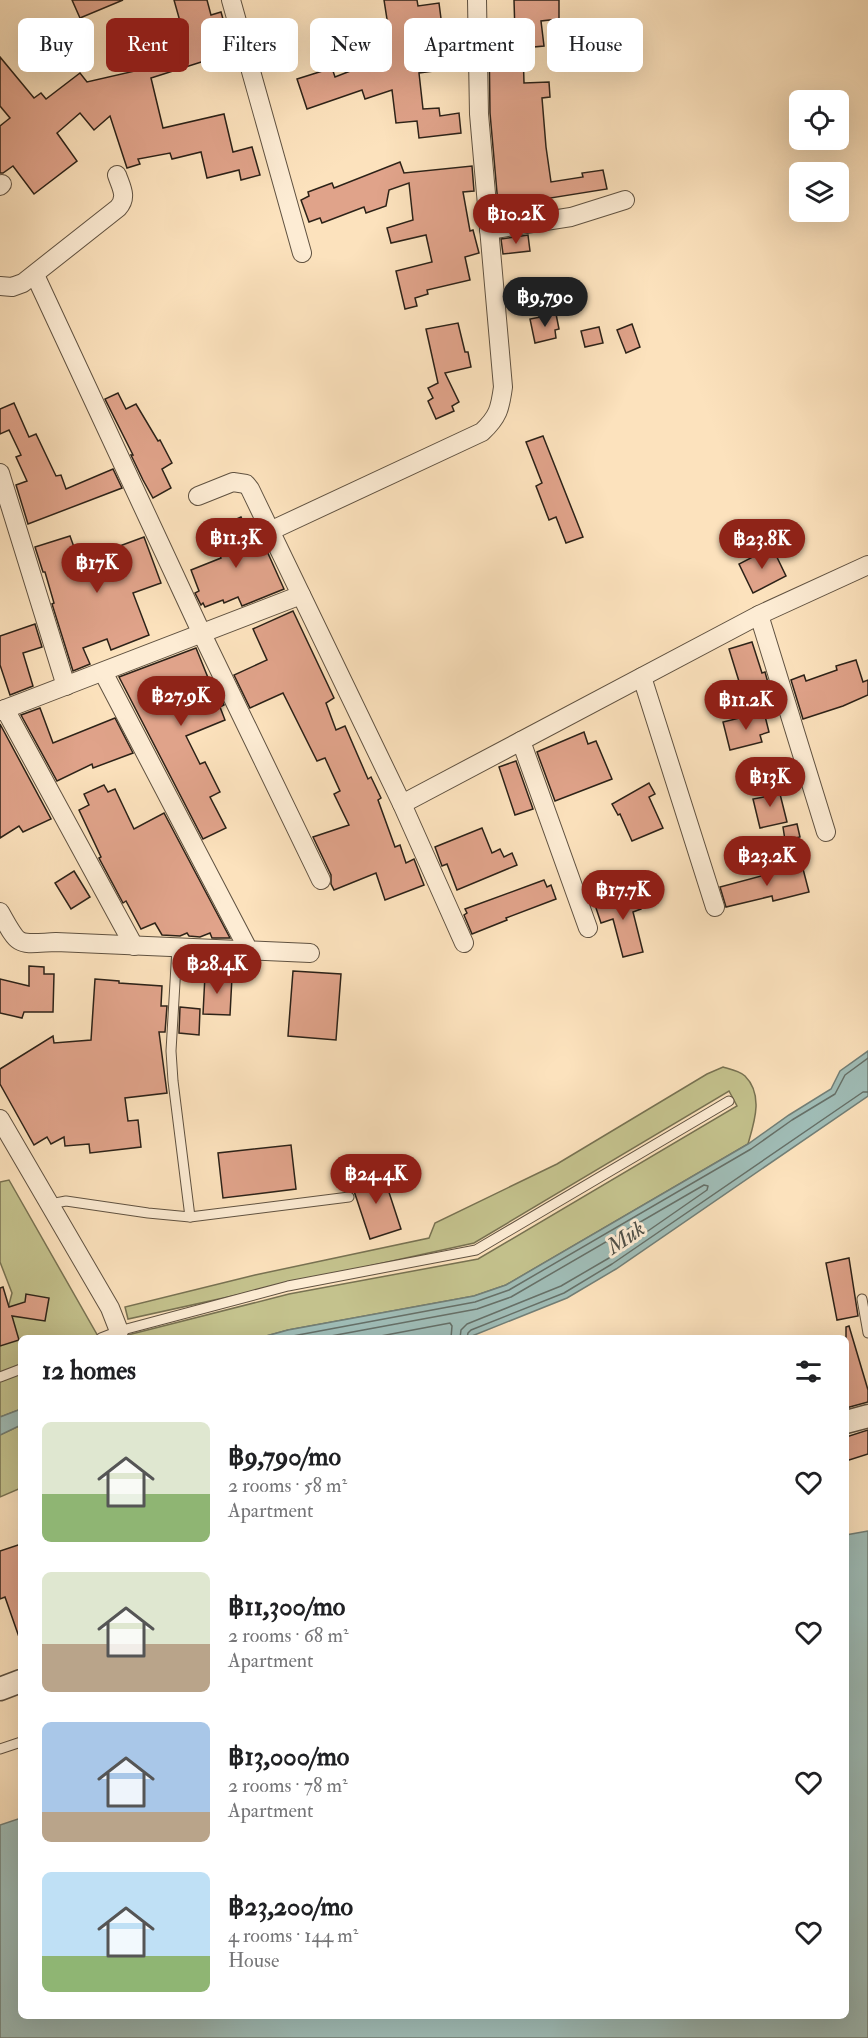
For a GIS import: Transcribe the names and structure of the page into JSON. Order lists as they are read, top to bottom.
{
  "water": ["Muk"],
  "page": {
    "chip": [
      "Buy",
      "Rent",
      "Filters",
      "New",
      "Apartment",
      "House"
    ],
    "price": [
      "฿10.2K",
      "฿9,790",
      "฿11.3K",
      "฿23.8K",
      "฿17K",
      "฿27.9K",
      "฿11.2K",
      "฿13K",
      "฿23.2K",
      "฿17.7K",
      "฿28.4K",
      "฿24.4K"
    ],
    "heading": "12 homes",
    "list": [
      {
        "name": "฿9,790/mo",
        "note": "2 rooms · 58 m² · Apartment"
      },
      {
        "name": "฿11,300/mo",
        "note": "2 rooms · 68 m² · Apartment"
      },
      {
        "name": "฿13,000/mo",
        "note": "2 rooms · 78 m² · Apartment"
      },
      {
        "name": "฿23,200/mo",
        "note": "4 rooms · 144 m² · House"
      }
    ]
  }
}
